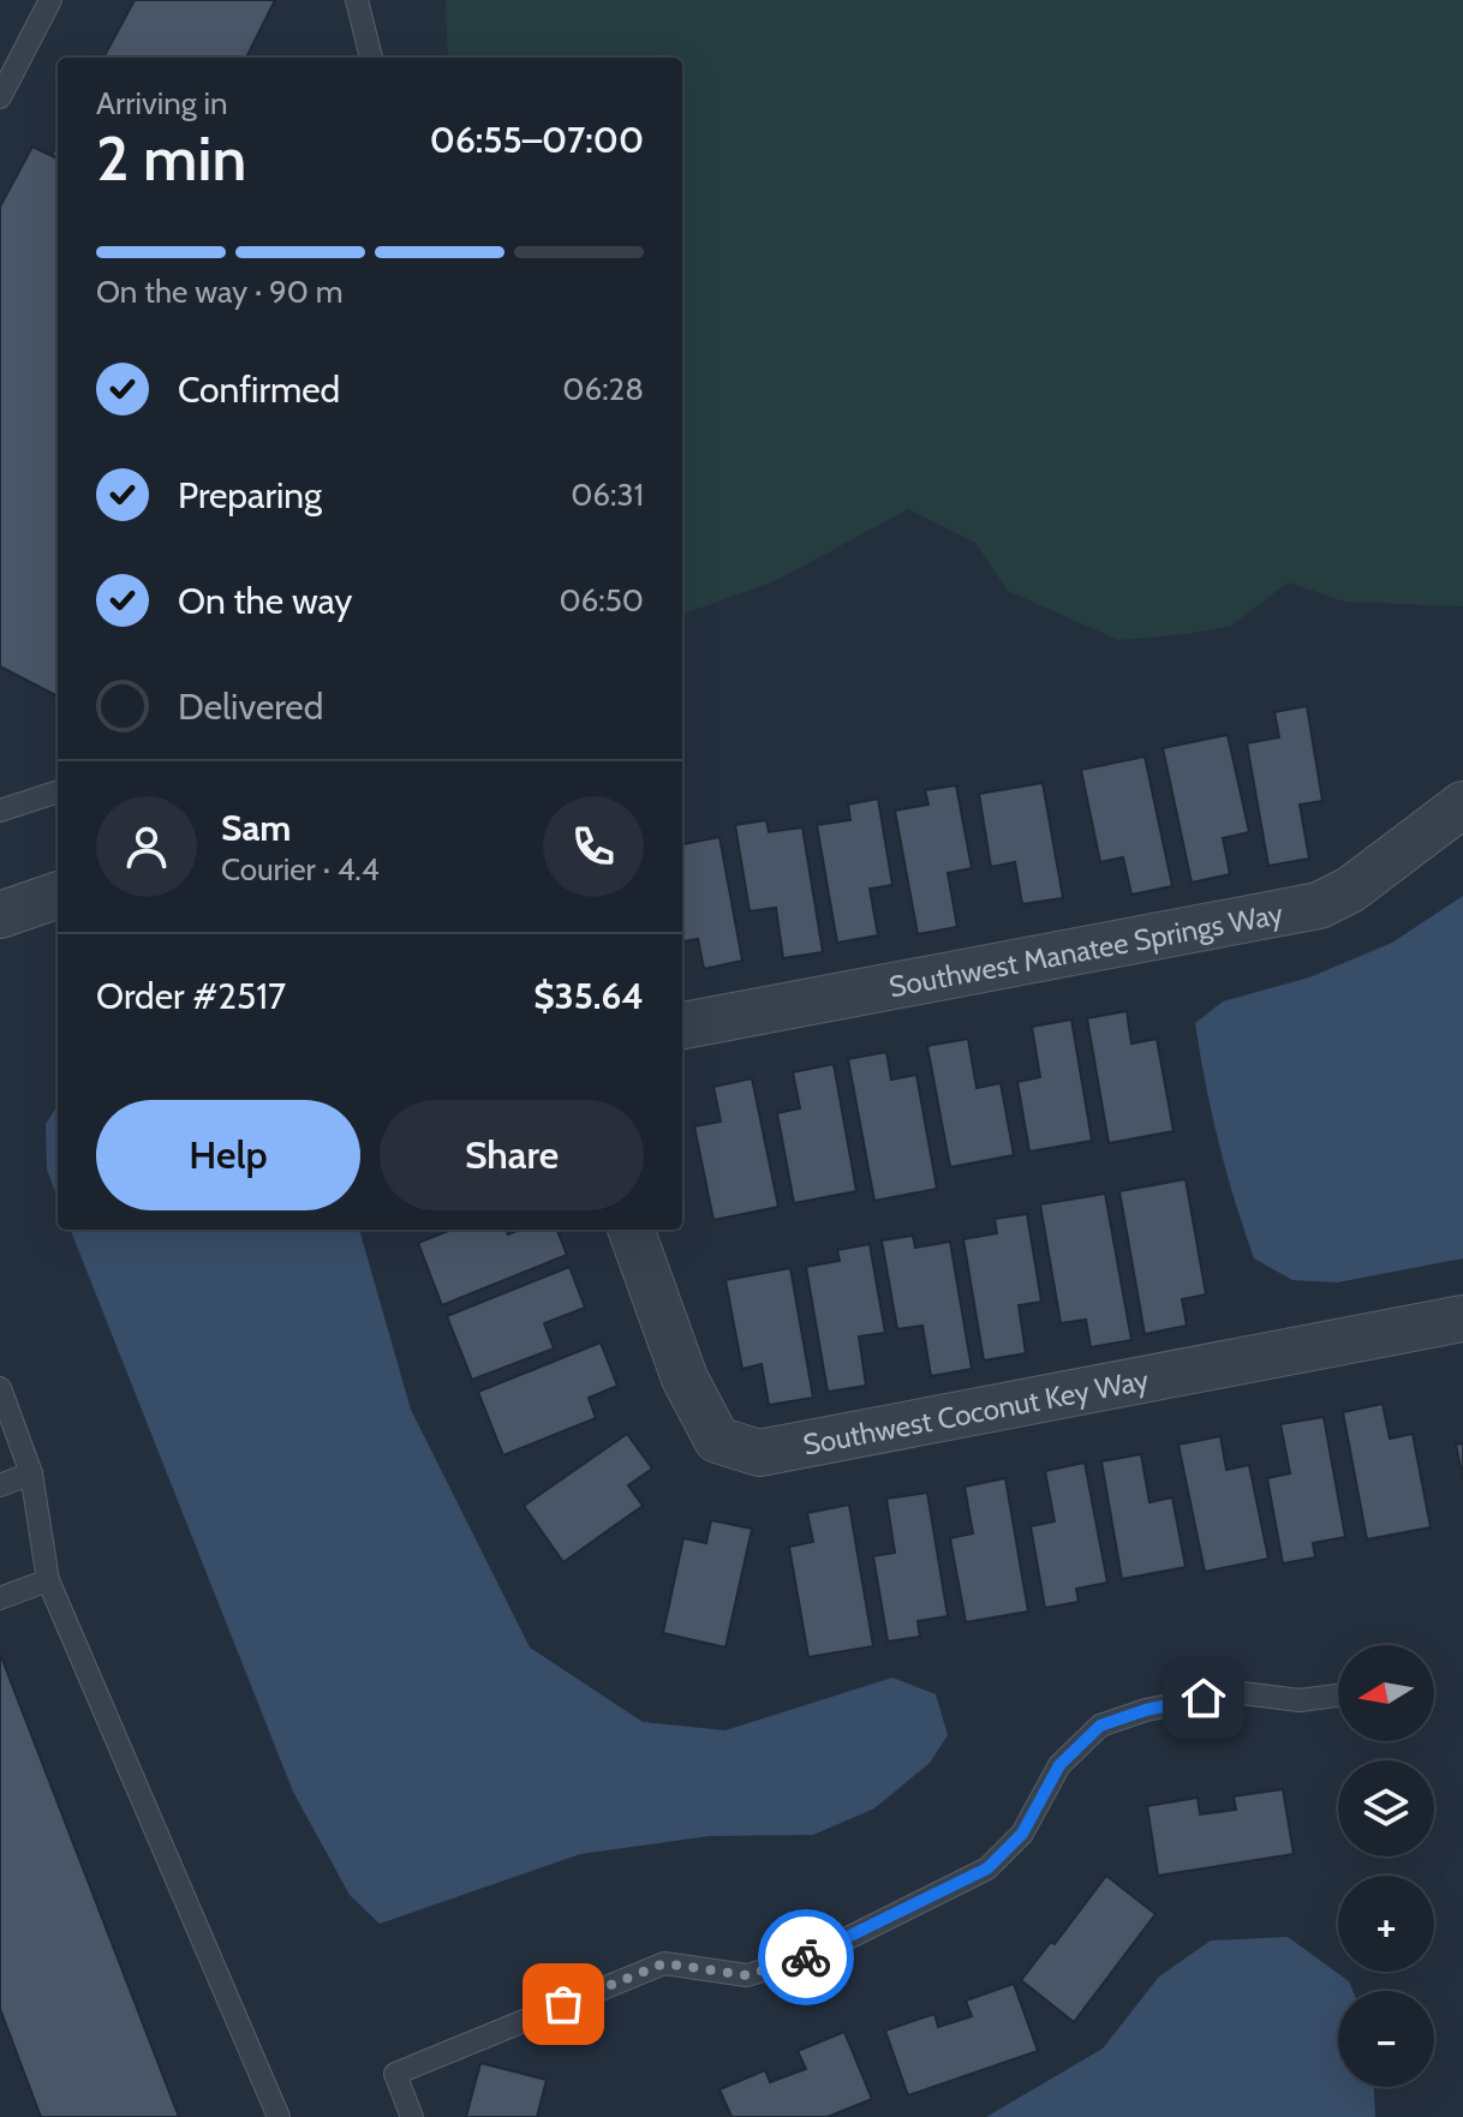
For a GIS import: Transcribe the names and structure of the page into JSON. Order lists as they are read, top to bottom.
{
  "streets": {
    "street": ["Southwest Manatee Springs Way", "Southwest Coconut Key Way"]
  },
  "north": "left",
  "page": {
    "heading": ["2 min", "Arriving in", "06:55–07:00"],
    "panel": [
      "Sam",
      "Courier · 4.4",
      "Order #2517",
      "$35.64"
    ],
    "bar": "On the way · 90 m",
    "list": [
      ["Confirmed", "06:28"],
      ["Preparing", "06:31"],
      ["On the way", "06:50"],
      "Delivered"
    ],
    "buttons": ["Help", "Share"],
    "map_buttons": ["+", "−"]
  }
}
